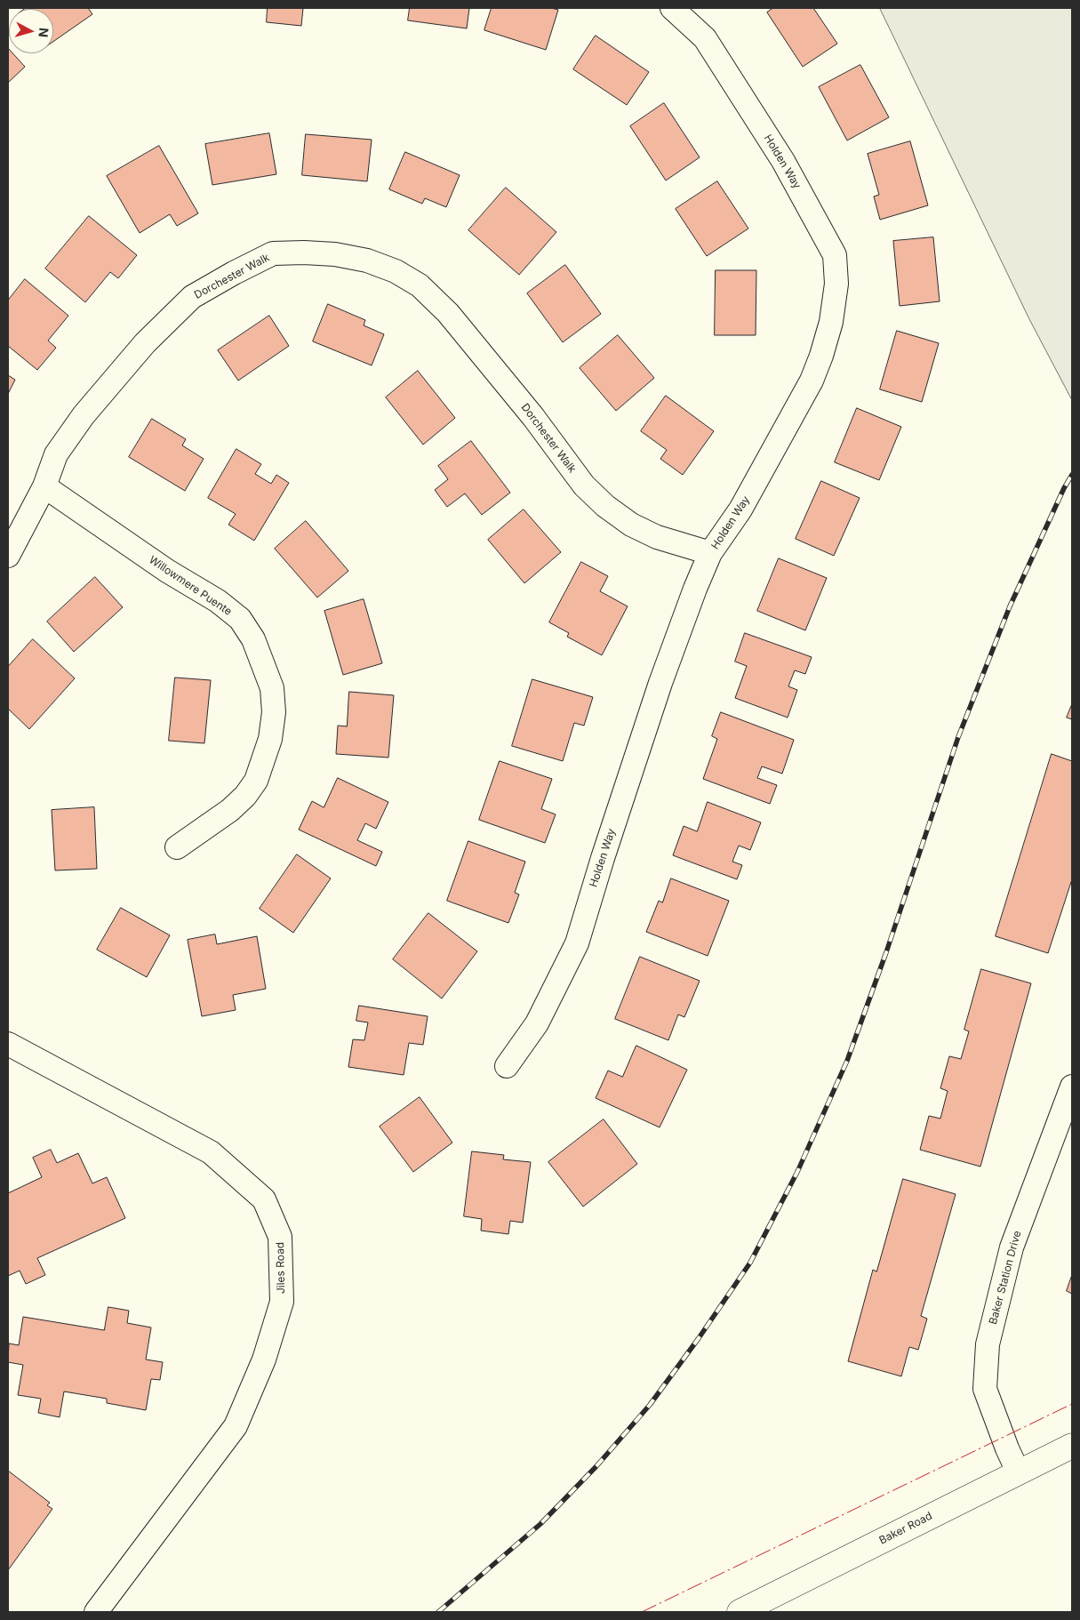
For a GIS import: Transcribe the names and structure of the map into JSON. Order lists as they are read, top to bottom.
{
  "streets": {
    "main road": ["Baker Road"],
    "street": [
      "Holden Way",
      "Dorchester Walk",
      "Willowmere Puente",
      "Jiles Road",
      "Baker Station Drive"
    ]
  },
  "crossings": [
    ["Holden Way", "Dorchester Walk"],
    ["Dorchester Walk", "Willowmere Puente"],
    ["Baker Station Drive", "Baker Road"]
  ],
  "north": "right"
}
